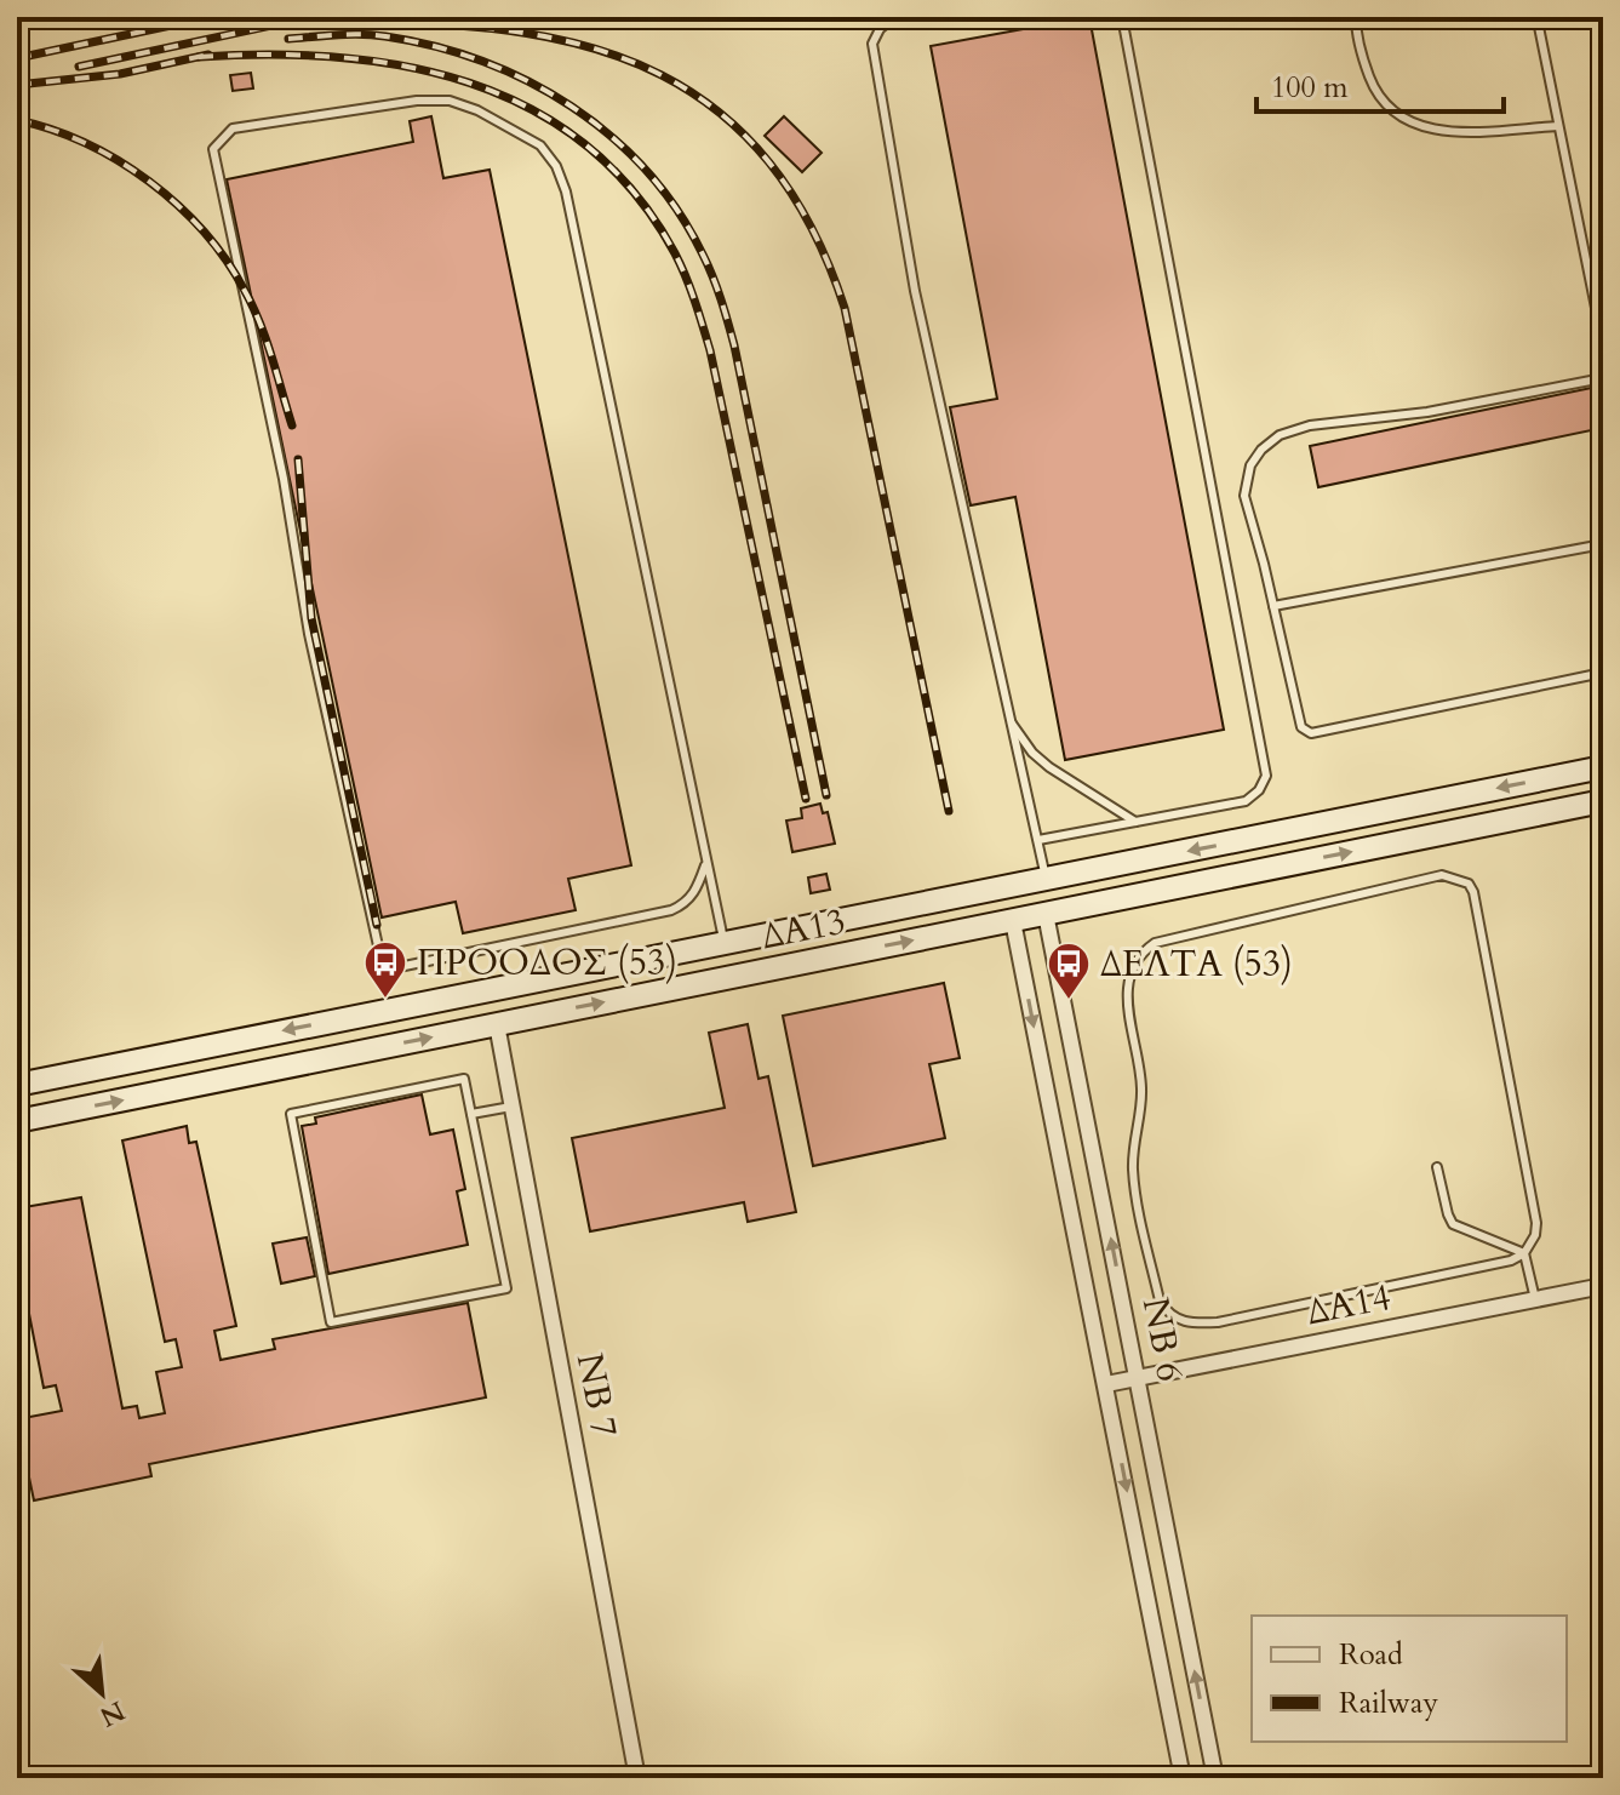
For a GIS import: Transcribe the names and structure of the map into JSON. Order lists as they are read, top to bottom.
{
  "streets": {
    "street": [
      "ΔΑ13",
      "ΔΑ14",
      "ΝΒ 6",
      "ΝΒ 7"
    ]
  },
  "crossings": [
    ["ΔΑ13", "ΝΒ 6"],
    ["ΔΑ13", "ΝΒ 7"],
    ["ΔΑ14", "ΝΒ 6"]
  ],
  "places": {
    "bus stop": ["ΠΡΟΟΔΟΣ (53)", "ΔΕΛΤΑ (53)"]
  },
  "legend": ["Road", "Railway"],
  "scale_bar": "100 m",
  "north": "bottom right"
}
